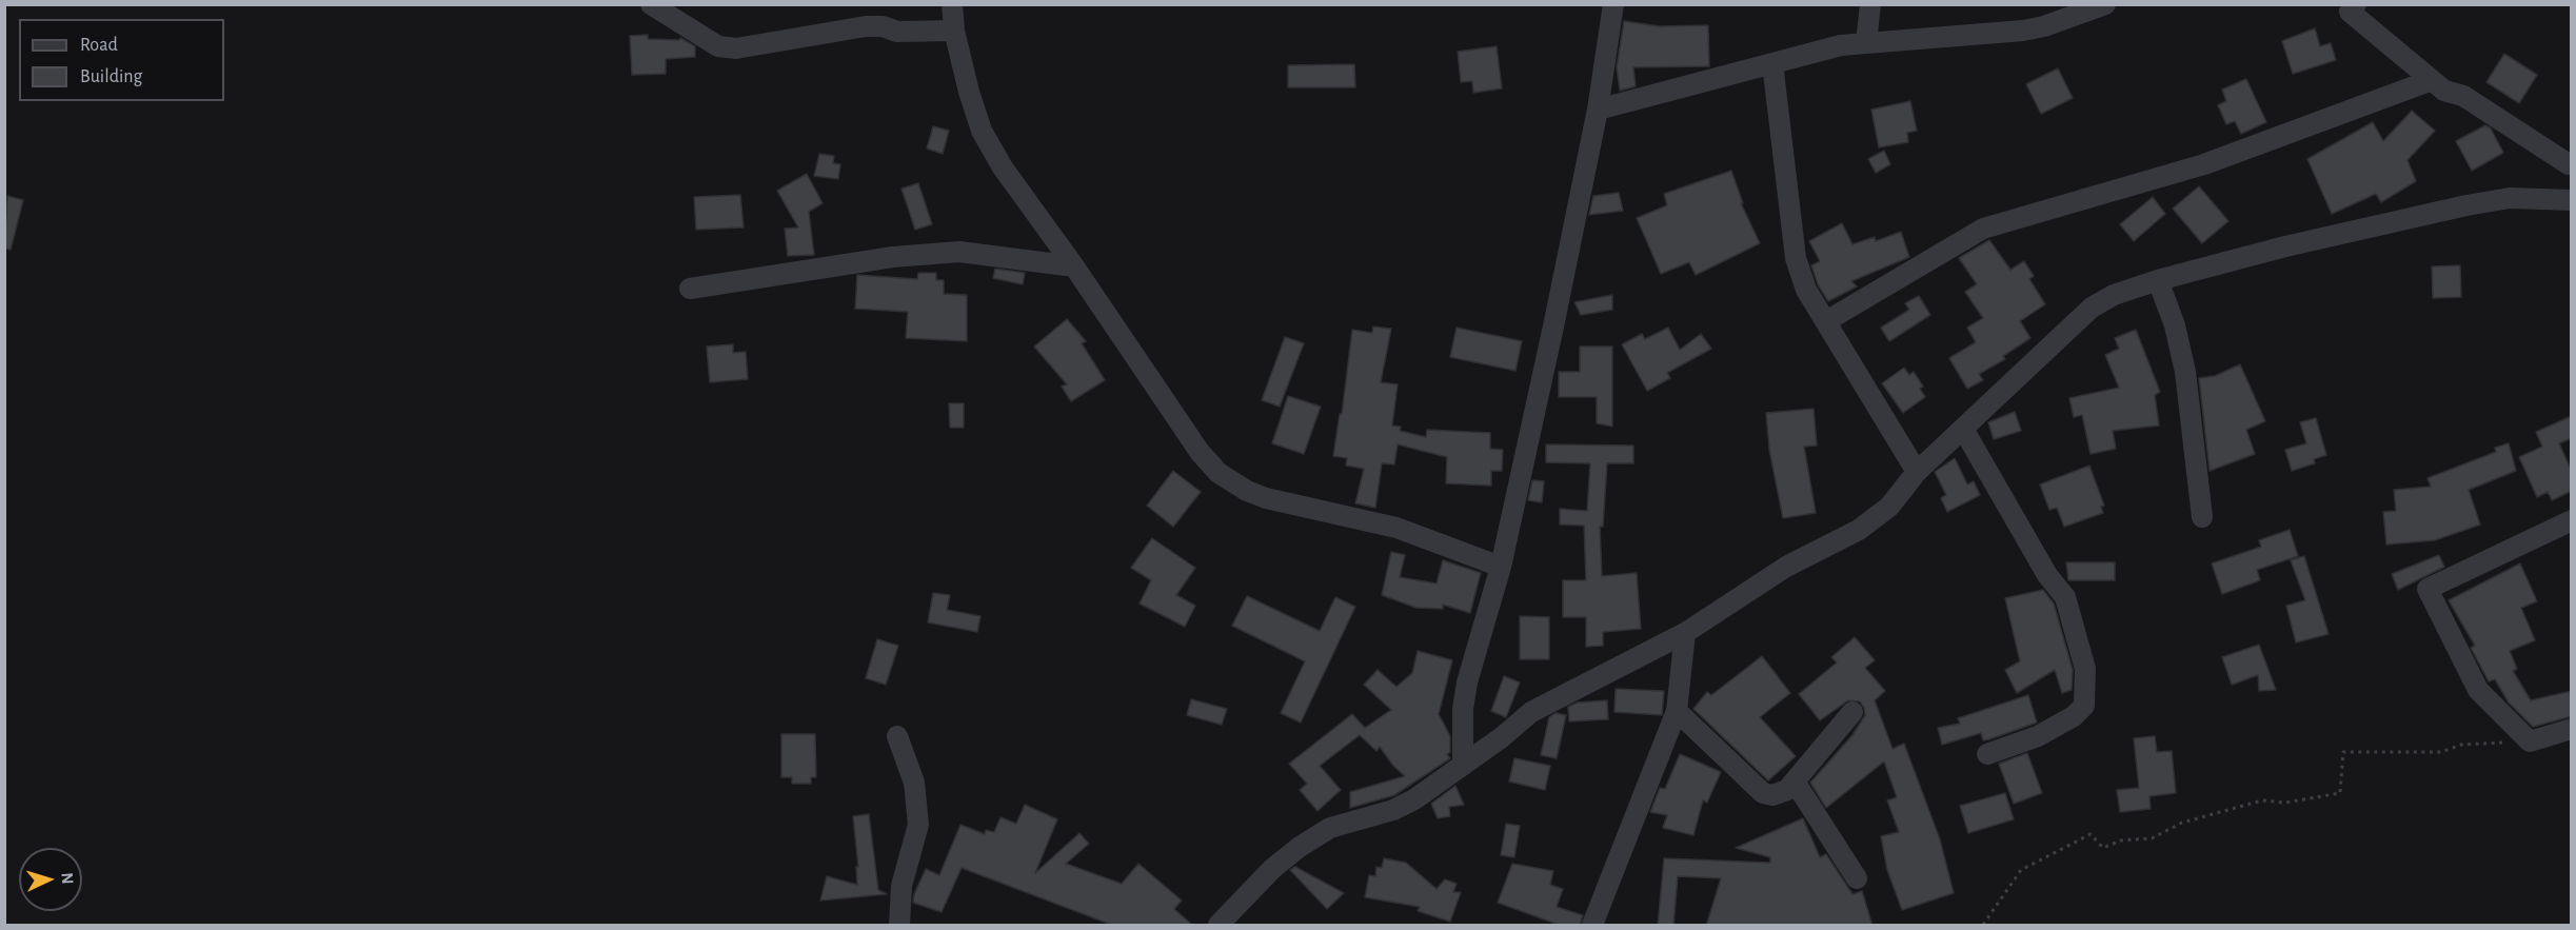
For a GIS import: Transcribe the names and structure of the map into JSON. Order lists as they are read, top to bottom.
{
  "legend": ["Road", "Building"],
  "north": "right"
}
